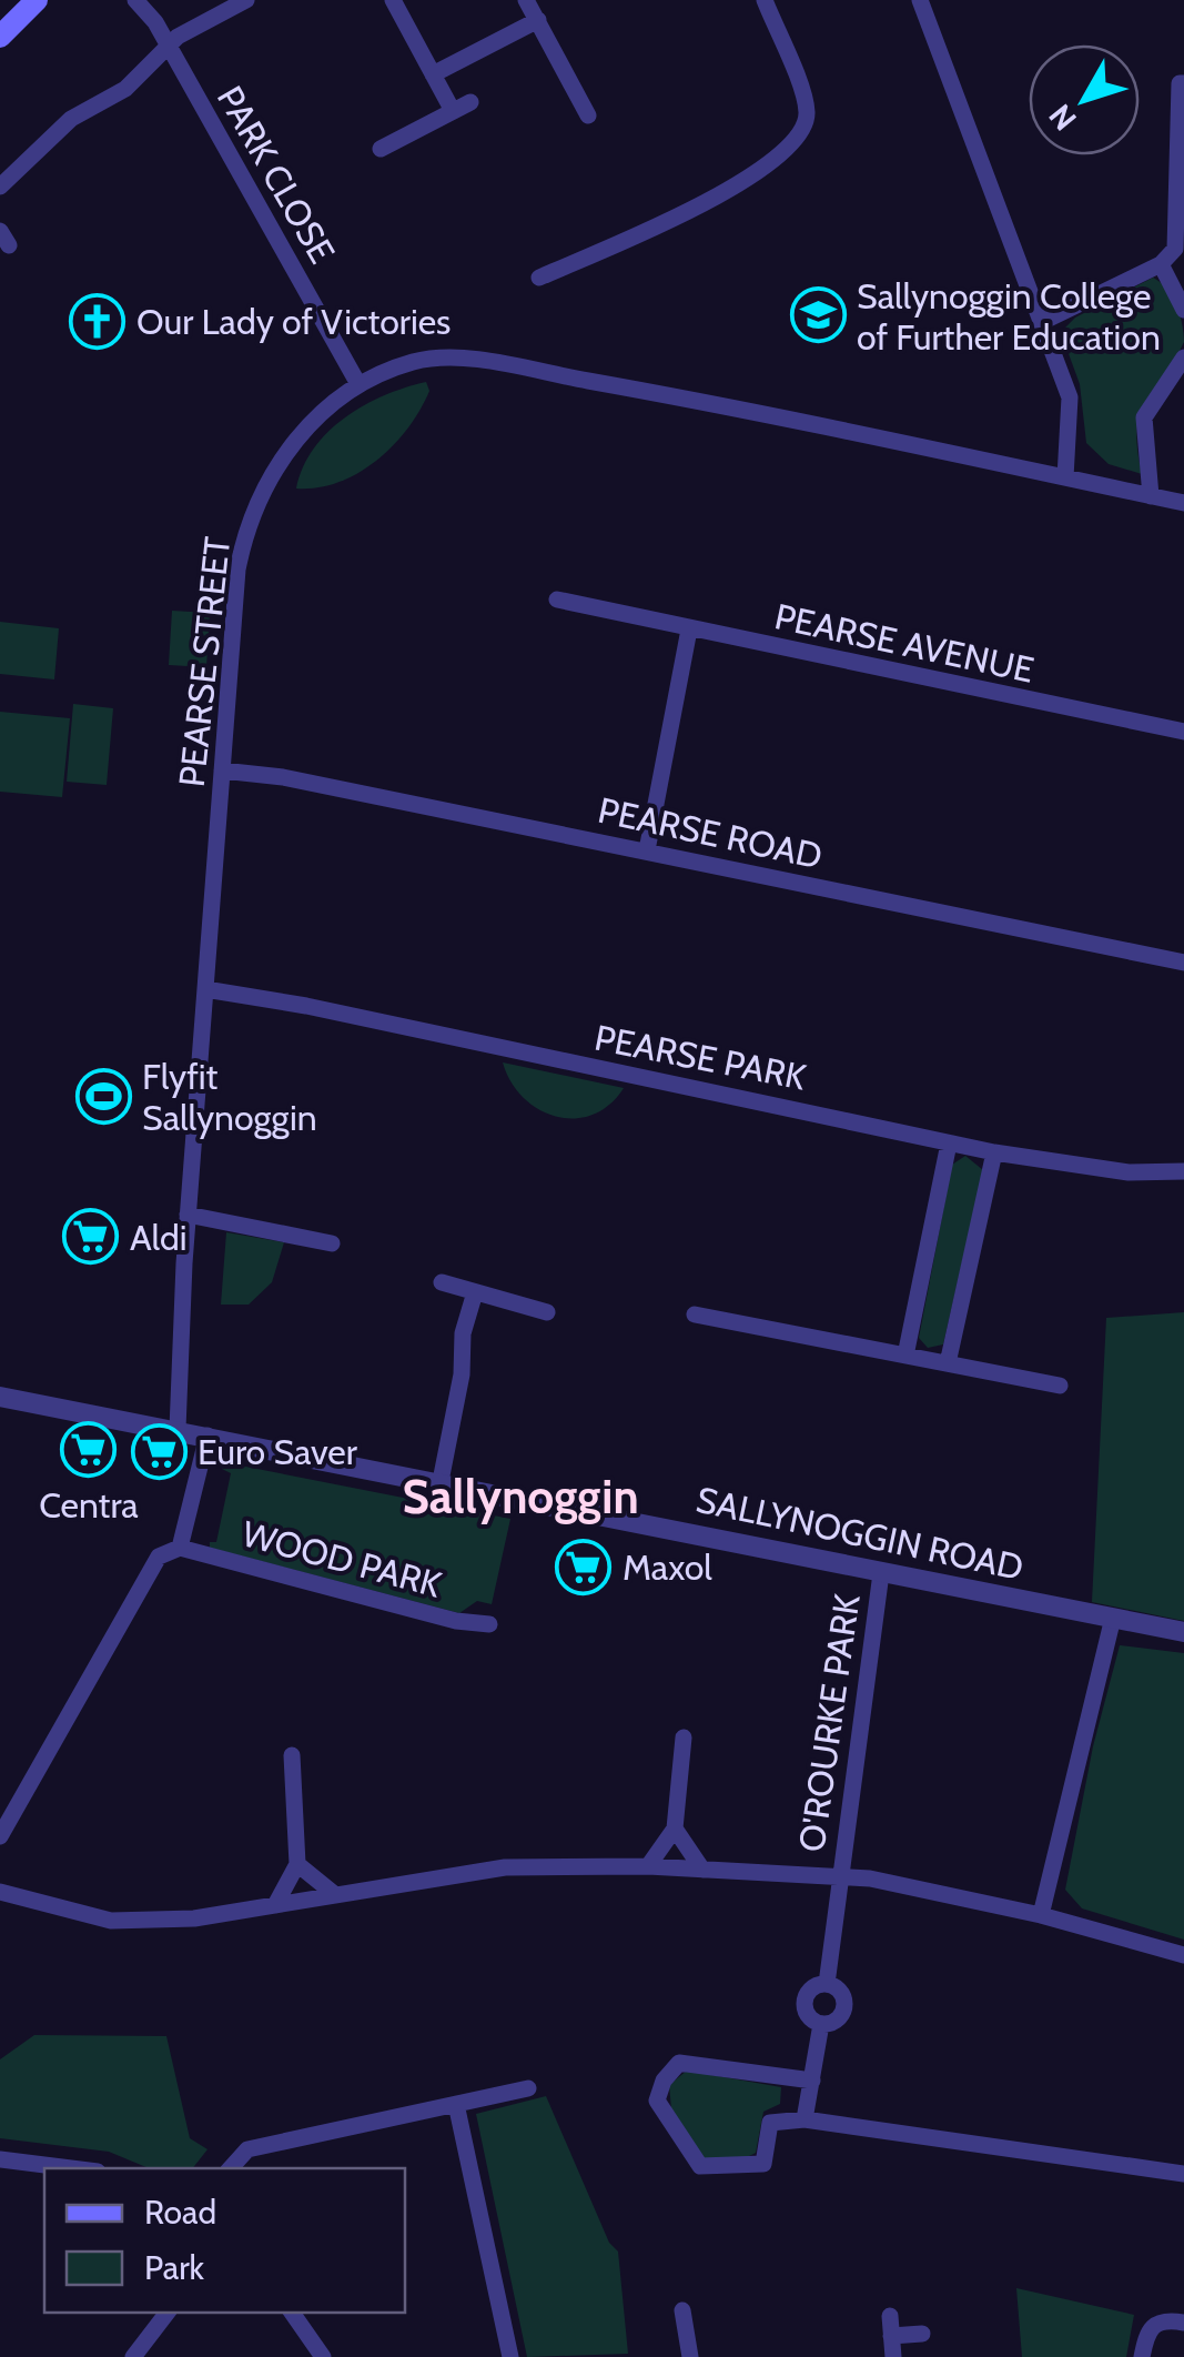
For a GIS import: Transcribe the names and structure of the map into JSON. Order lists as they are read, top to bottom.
{
  "streets": {
    "street": [
      "PARK CLOSE",
      "PEARSE AVENUE",
      "PEARSE STREET",
      "PEARSE ROAD",
      "PEARSE PARK",
      "SALLYNOGGIN ROAD",
      "WOOD PARK",
      "O'ROURKE PARK"
    ]
  },
  "crossings": [
    ["PARK CLOSE", "PEARSE STREET"],
    ["PEARSE STREET", "PEARSE ROAD"],
    ["PEARSE STREET", "PEARSE PARK"],
    ["PEARSE STREET", "SALLYNOGGIN ROAD"],
    ["SALLYNOGGIN ROAD", "O'ROURKE PARK"]
  ],
  "districts": ["Sallynoggin"],
  "places": {
    "school or university": ["Sallynoggin College of Further Education"],
    "church": ["Our Lady of Victories"],
    "sports": ["Flyfit Sallynoggin"],
    "supermarket": [
      "Aldi",
      "Centra",
      "Euro Saver",
      "Maxol"
    ]
  },
  "legend": ["Road", "Park"],
  "north": "bottom left"
}
